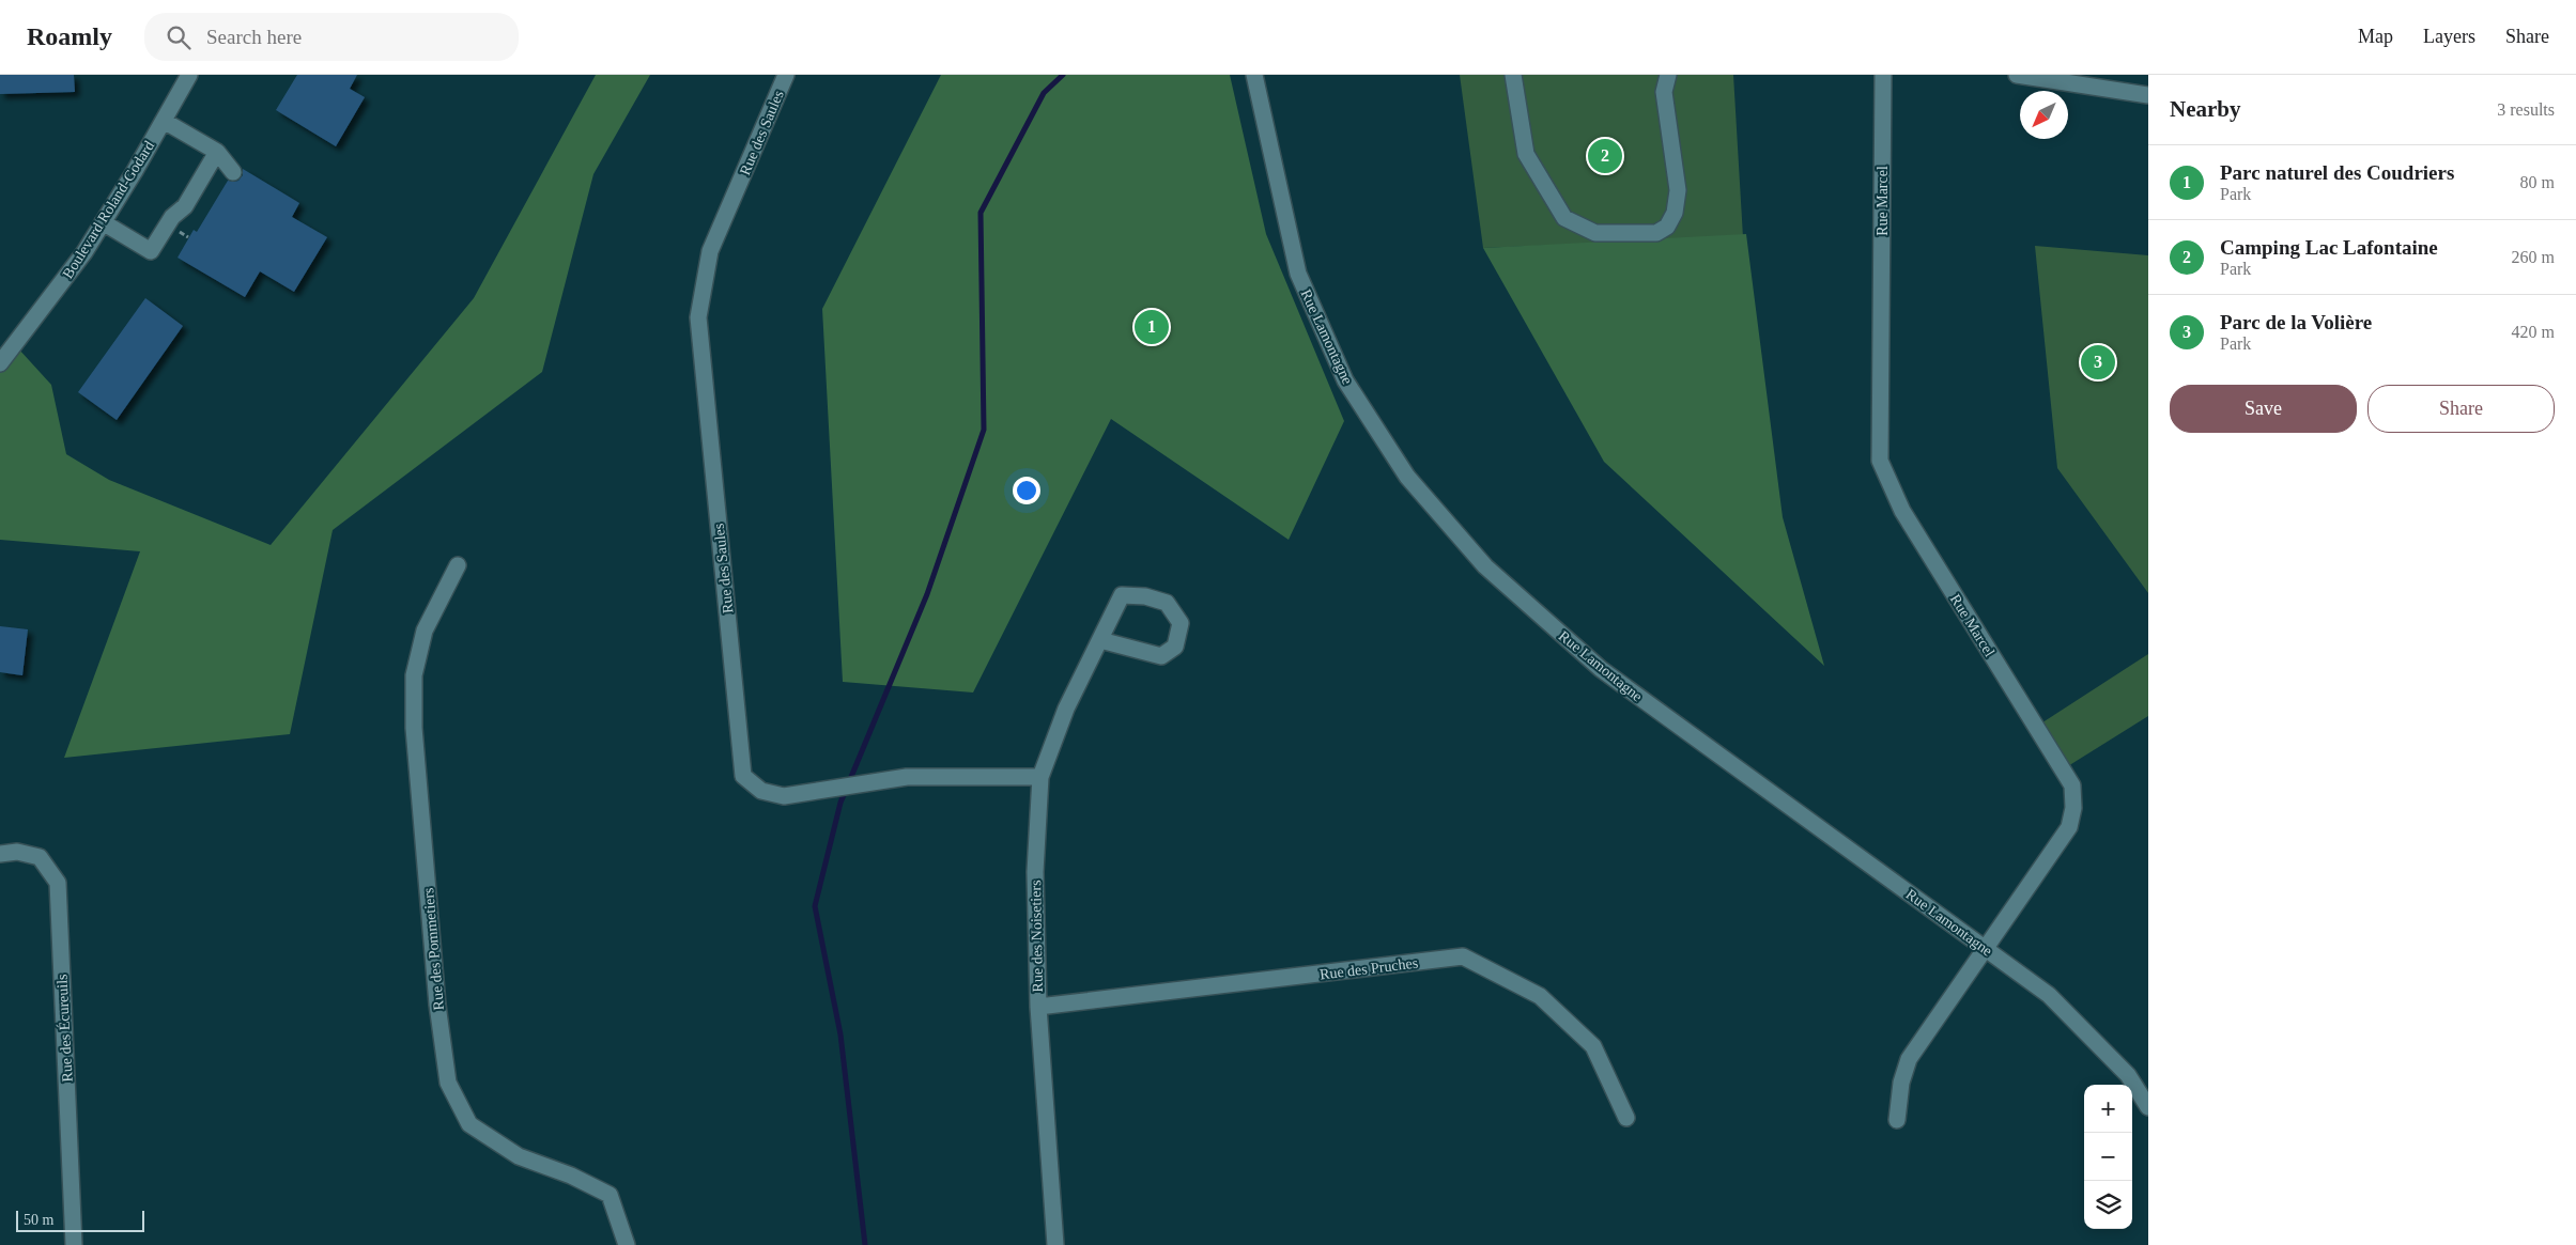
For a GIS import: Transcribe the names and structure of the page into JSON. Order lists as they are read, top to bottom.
{
  "streets": {
    "street": [
      "Rue des Saules",
      "Rue Marcel",
      "Boulevard Roland-Godard",
      "Rue Lamontagne",
      "Rue des Noisetiers",
      "Rue des Pommetiers",
      "Rue des Pruches",
      "Rue des Écureuils"
    ]
  },
  "crossings": [
    ["Rue des Saules", "Rue des Noisetiers"],
    ["Rue Marcel", "Rue Lamontagne"],
    ["Rue des Noisetiers", "Rue des Pruches"]
  ],
  "scale_bar": "50 m",
  "north": "bottom left",
  "page": {
    "header": "Roamly",
    "search": "Search here",
    "nav": ["Map", "Layers", "Share"],
    "heading": ["Nearby", "3 results"],
    "pins": ["2", "1", "3"],
    "list": [
      {
        "mark": "1",
        "name": "Parc naturel des Coudriers",
        "note": "Park",
        "value": "80 m"
      },
      {
        "mark": "2",
        "name": "Camping Lac Lafontaine",
        "note": "Park",
        "value": "260 m"
      },
      {
        "mark": "3",
        "name": "Parc de la Volière",
        "note": "Park",
        "value": "420 m"
      }
    ],
    "buttons": ["Save", "Share"],
    "map_buttons": ["+", "−"],
    "scale": "50 m"
  }
}
